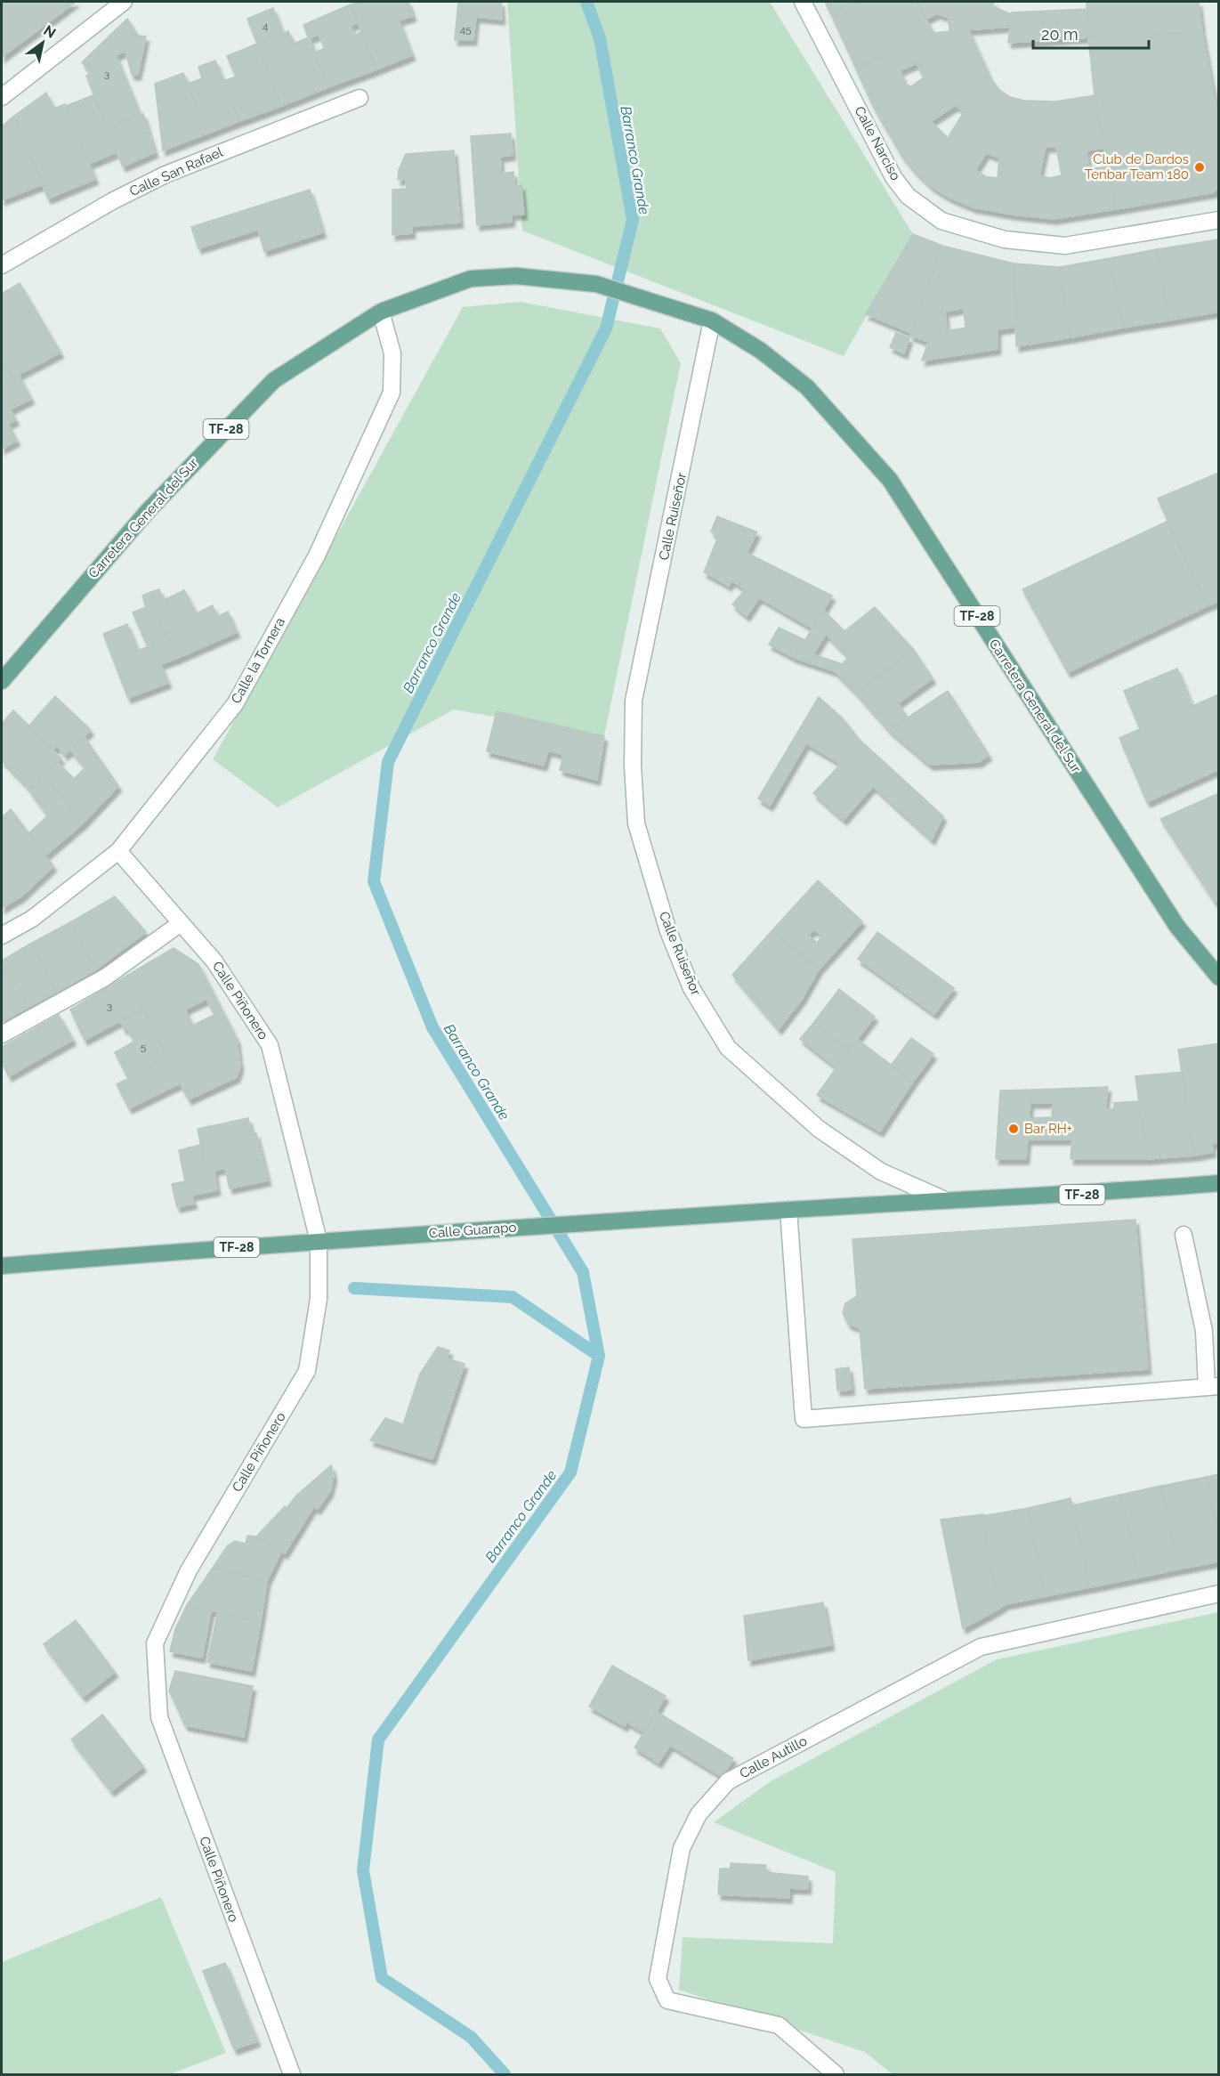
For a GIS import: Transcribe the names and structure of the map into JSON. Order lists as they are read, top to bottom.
{
  "streets": {
    "main road": [
      "TF-28",
      "Calle Ruiseñor",
      "Carretera General del Sur",
      "Calle Guarapo"
    ],
    "street": [
      "Calle Narciso",
      "Calle San Rafael",
      "Calle la Tornera",
      "Calle Piñonero",
      "Calle Autillo"
    ]
  },
  "crossings": [
    ["Calle Ruiseñor", "Carretera General del Sur"],
    ["Calle Ruiseñor", "Calle Guarapo"],
    ["Carretera General del Sur", "Calle la Tornera"],
    ["Calle la Tornera", "Calle Piñonero"],
    ["Calle Piñonero", "Calle Guarapo"]
  ],
  "water": ["Barranco Grande"],
  "places": ["Club de Dardos Tenbar Team 180", "Bar RH+"],
  "house_numbers": [
    "4",
    "45",
    "3",
    "3",
    "5"
  ],
  "scale_bar": "20 m",
  "north": "top right"
}
